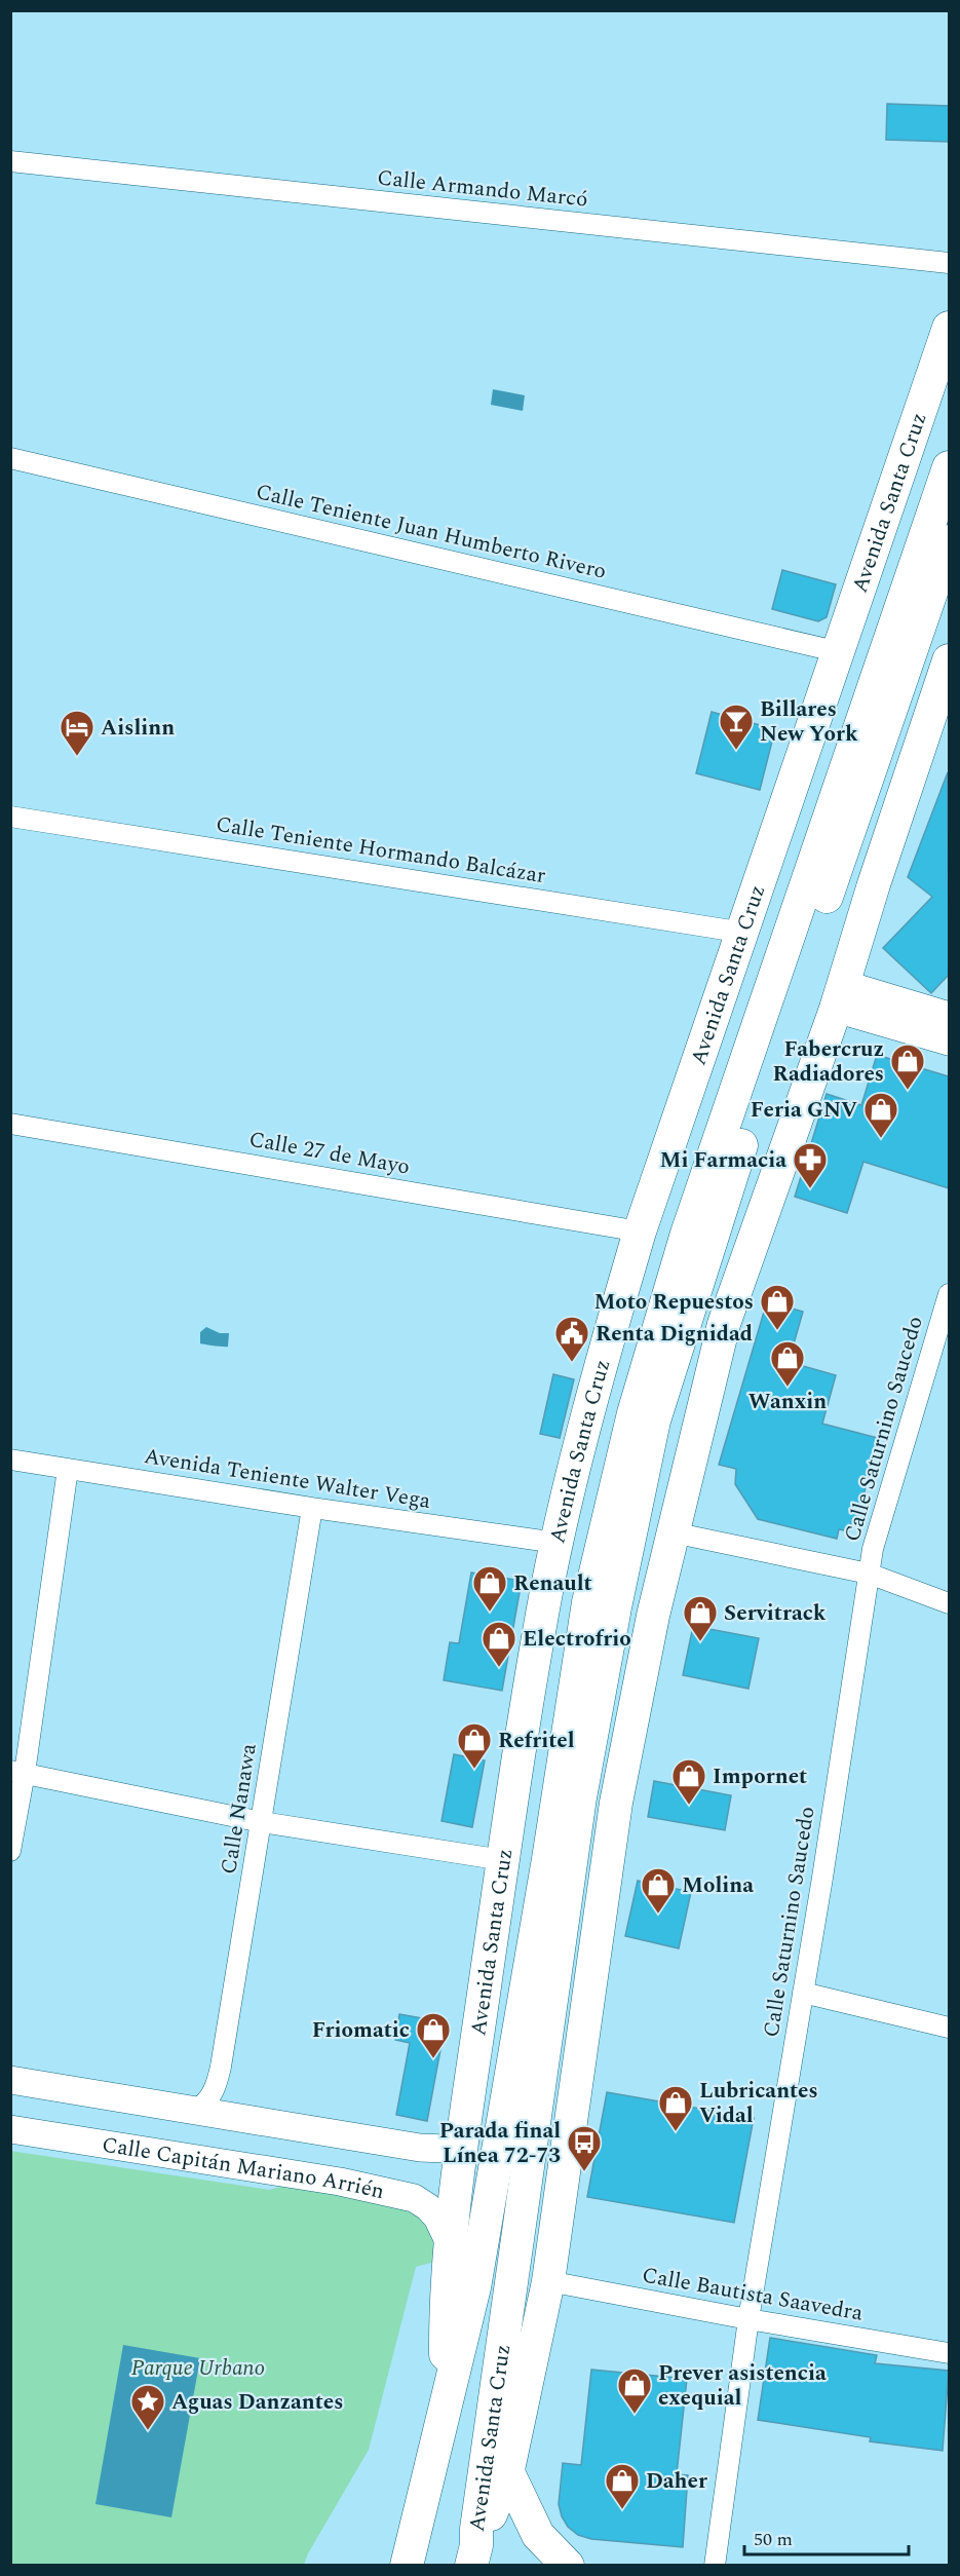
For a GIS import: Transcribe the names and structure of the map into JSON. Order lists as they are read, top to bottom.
{
  "streets": {
    "main road": ["Avenida Santa Cruz"],
    "street": [
      "Calle Armando Marcó",
      "Calle Teniente Juan Humberto Rivero",
      "Calle Teniente Hormando Balcázar",
      "Calle 27 de Mayo",
      "Calle Saturnino Saucedo",
      "Avenida Teniente Walter Vega",
      "Calle Nanawa",
      "Calle Capitán Mariano Arrién",
      "Calle Bautista Saavedra"
    ]
  },
  "crossings": [
    ["Avenida Santa Cruz", "Calle Teniente Juan Humberto Rivero"],
    ["Avenida Santa Cruz", "Calle Teniente Hormando Balcázar"],
    ["Avenida Santa Cruz", "Calle 27 de Mayo"],
    ["Avenida Santa Cruz", "Avenida Teniente Walter Vega"],
    ["Avenida Santa Cruz", "Calle Capitán Mariano Arrién"],
    ["Avenida Santa Cruz", "Calle Bautista Saavedra"],
    ["Calle Saturnino Saucedo", "Calle Bautista Saavedra"],
    ["Avenida Teniente Walter Vega", "Calle Nanawa"]
  ],
  "parks": ["Parque Urbano"],
  "places": {
    "bar": ["Billares New York"],
    "hotel": ["Aislinn"],
    "shop": [
      "Fabercruz Radiadores",
      "Feria GNV",
      "Moto Repuestos",
      "Wanxin",
      "Renault",
      "Servitrack",
      "Electrofrio",
      "Refritel",
      "Impornet",
      "Molina",
      "Friomatic",
      "Lubricantes Vidal",
      "Prever asistencia exequial",
      "Daher"
    ],
    "pharmacy": ["Mi Farmacia"],
    "public building": ["Renta Dignidad"],
    "bus stop": ["Parada final Línea 72-73"],
    "place": ["Aguas Danzantes"]
  },
  "scale_bar": "50 m"
}
